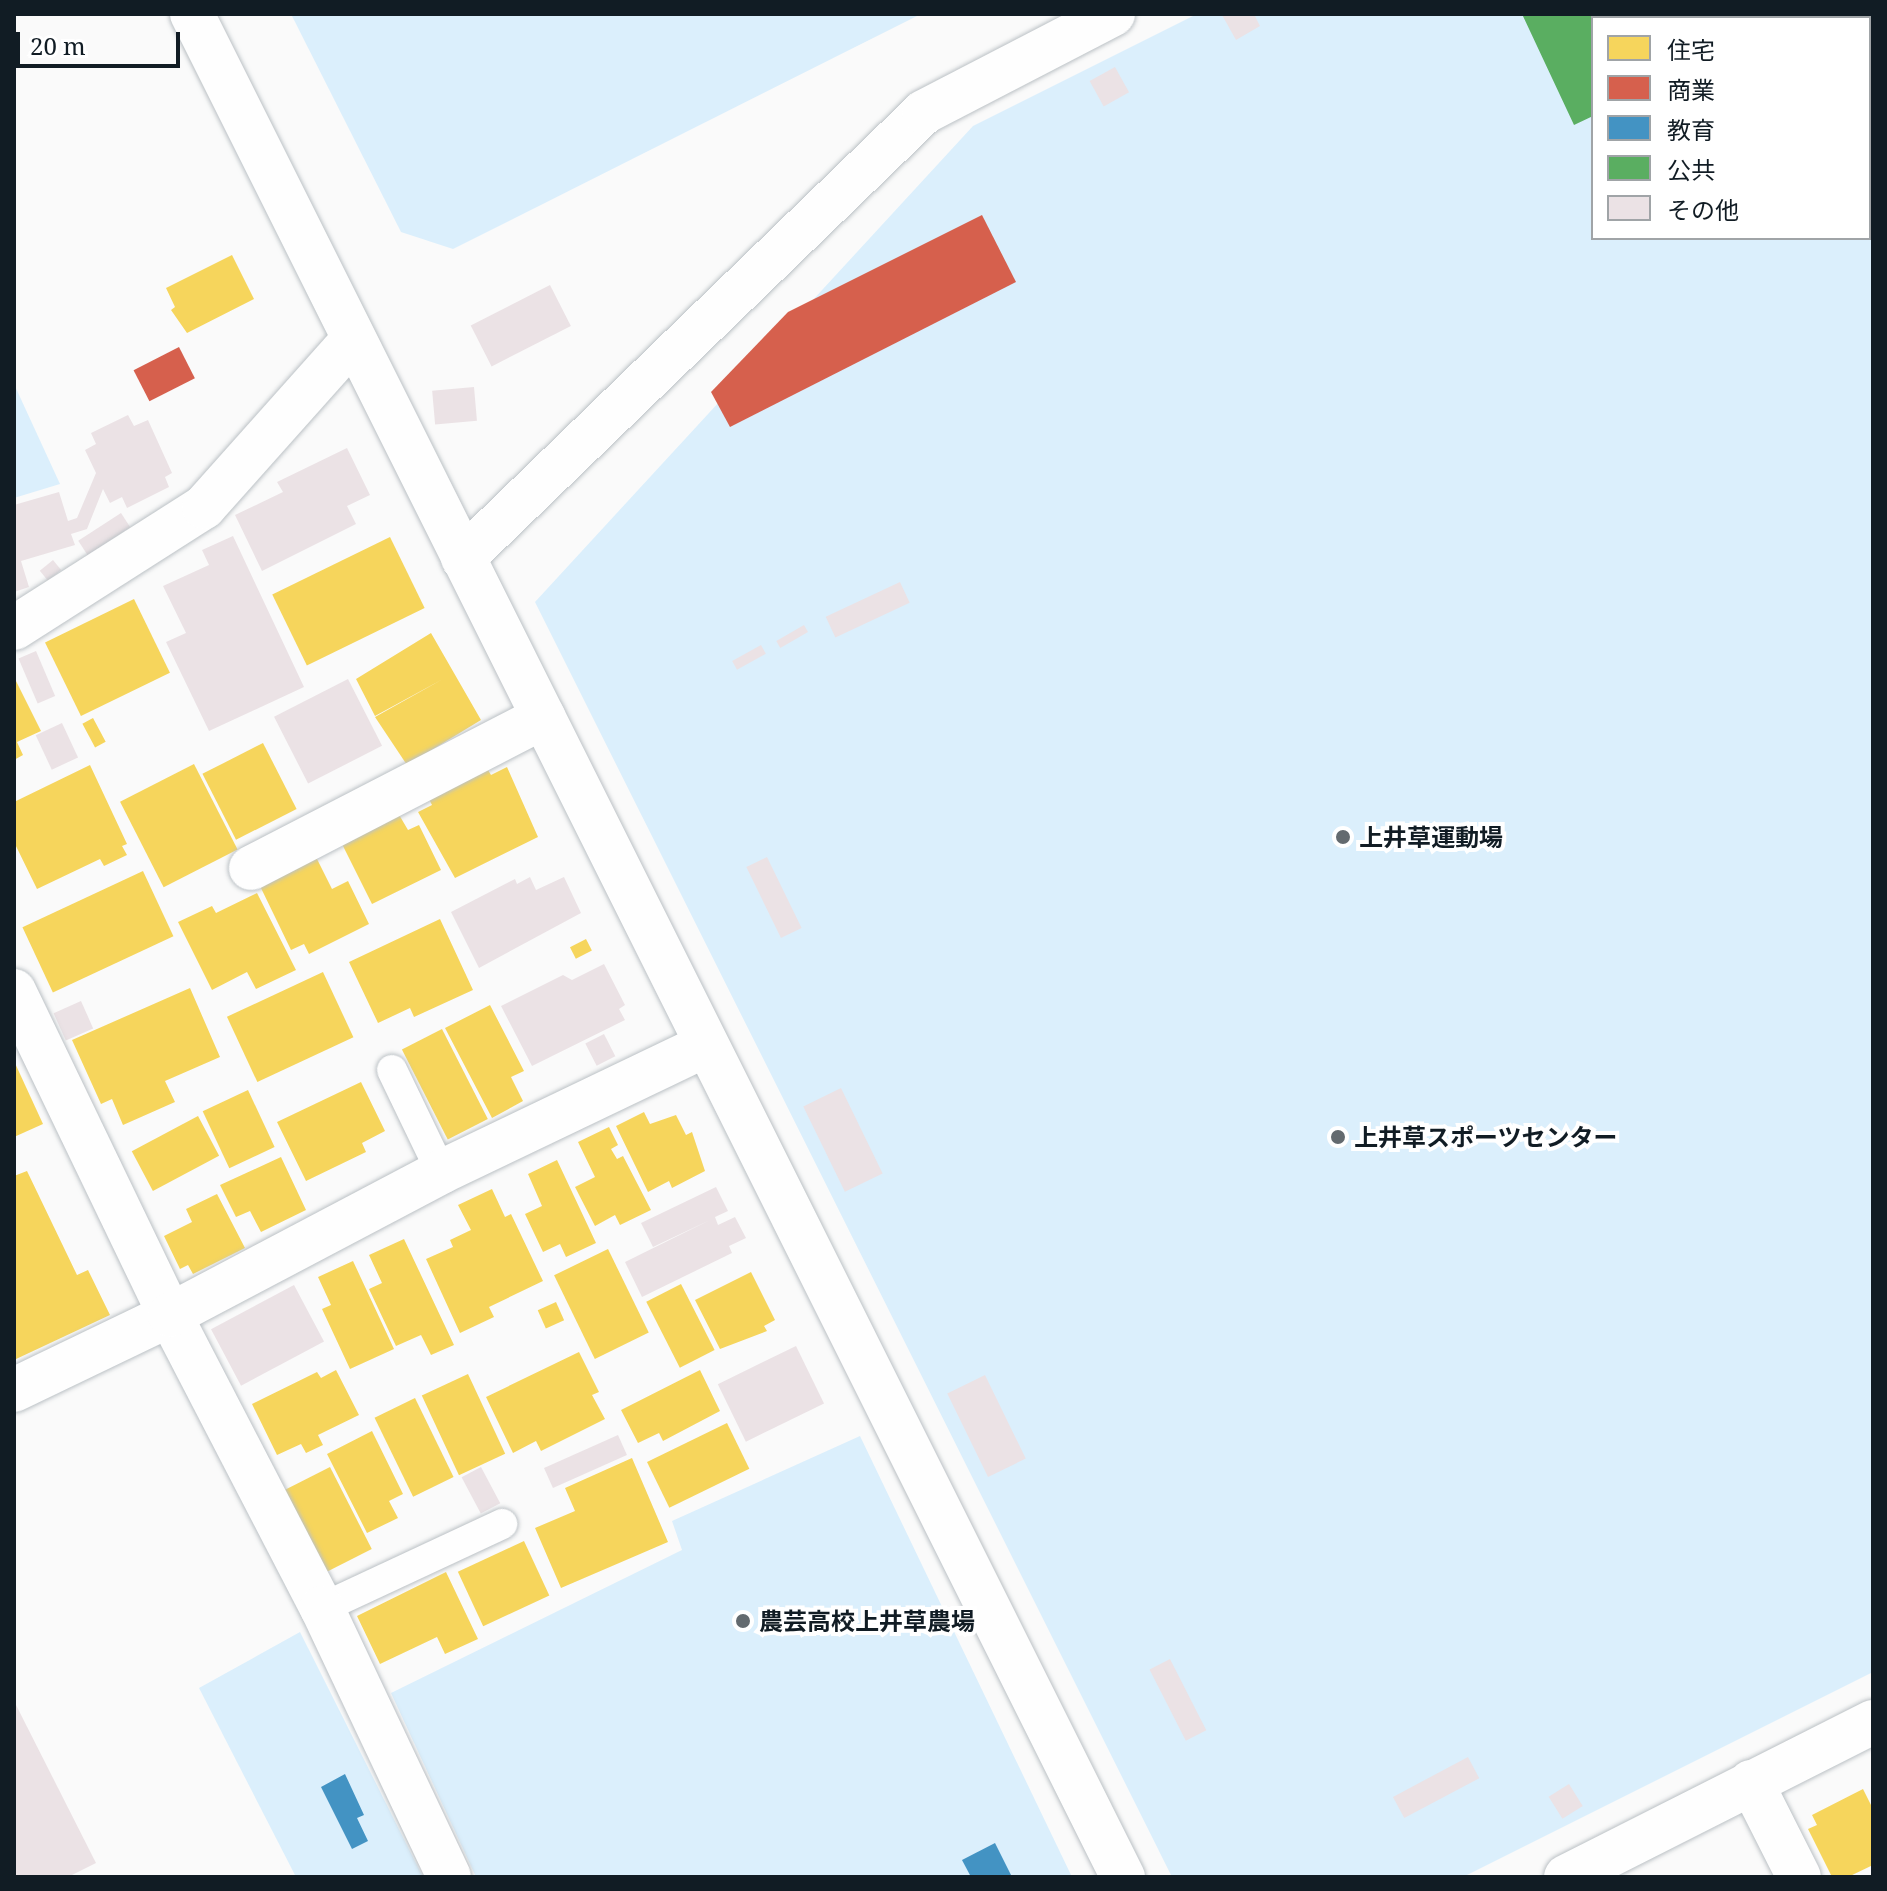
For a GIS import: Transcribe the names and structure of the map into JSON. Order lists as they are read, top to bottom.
{
  "places": ["上井草運動場", "上井草スポーツセンター", "農芸高校上井草農場"],
  "legend": [
    "住宅",
    "商業",
    "教育",
    "公共",
    "その他"
  ],
  "scale_bar": "20 m"
}
